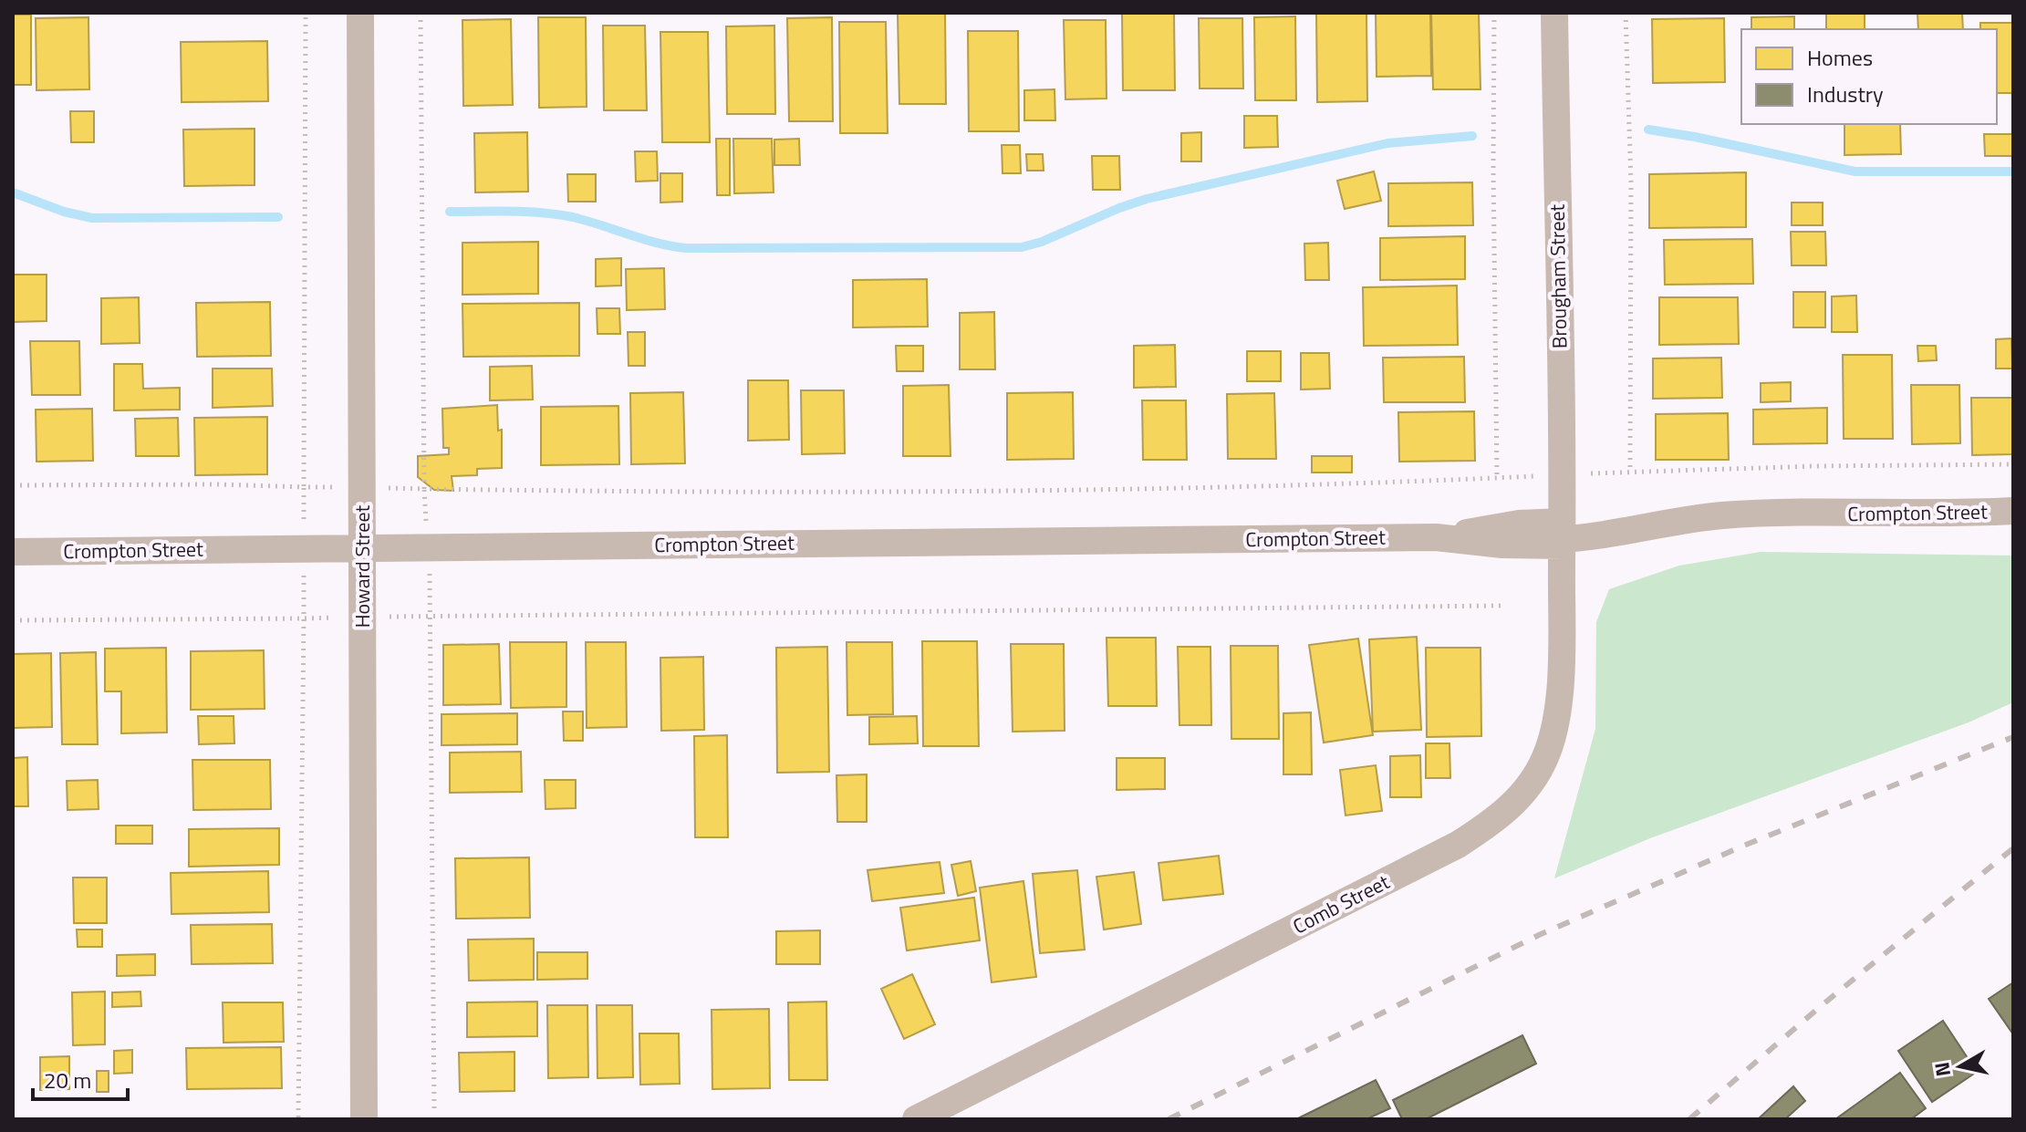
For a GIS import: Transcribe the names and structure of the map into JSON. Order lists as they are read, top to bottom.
{
  "streets": {
    "street": [
      "Brougham Street",
      "Crompton Street",
      "Howard Street",
      "Comb Street"
    ]
  },
  "crossings": [
    ["Brougham Street", "Crompton Street"],
    ["Brougham Street", "Comb Street"],
    ["Crompton Street", "Howard Street"],
    ["Crompton Street", "Comb Street"]
  ],
  "legend": ["Homes", "Industry"],
  "scale_bar": "20 m",
  "north": "left"
}
